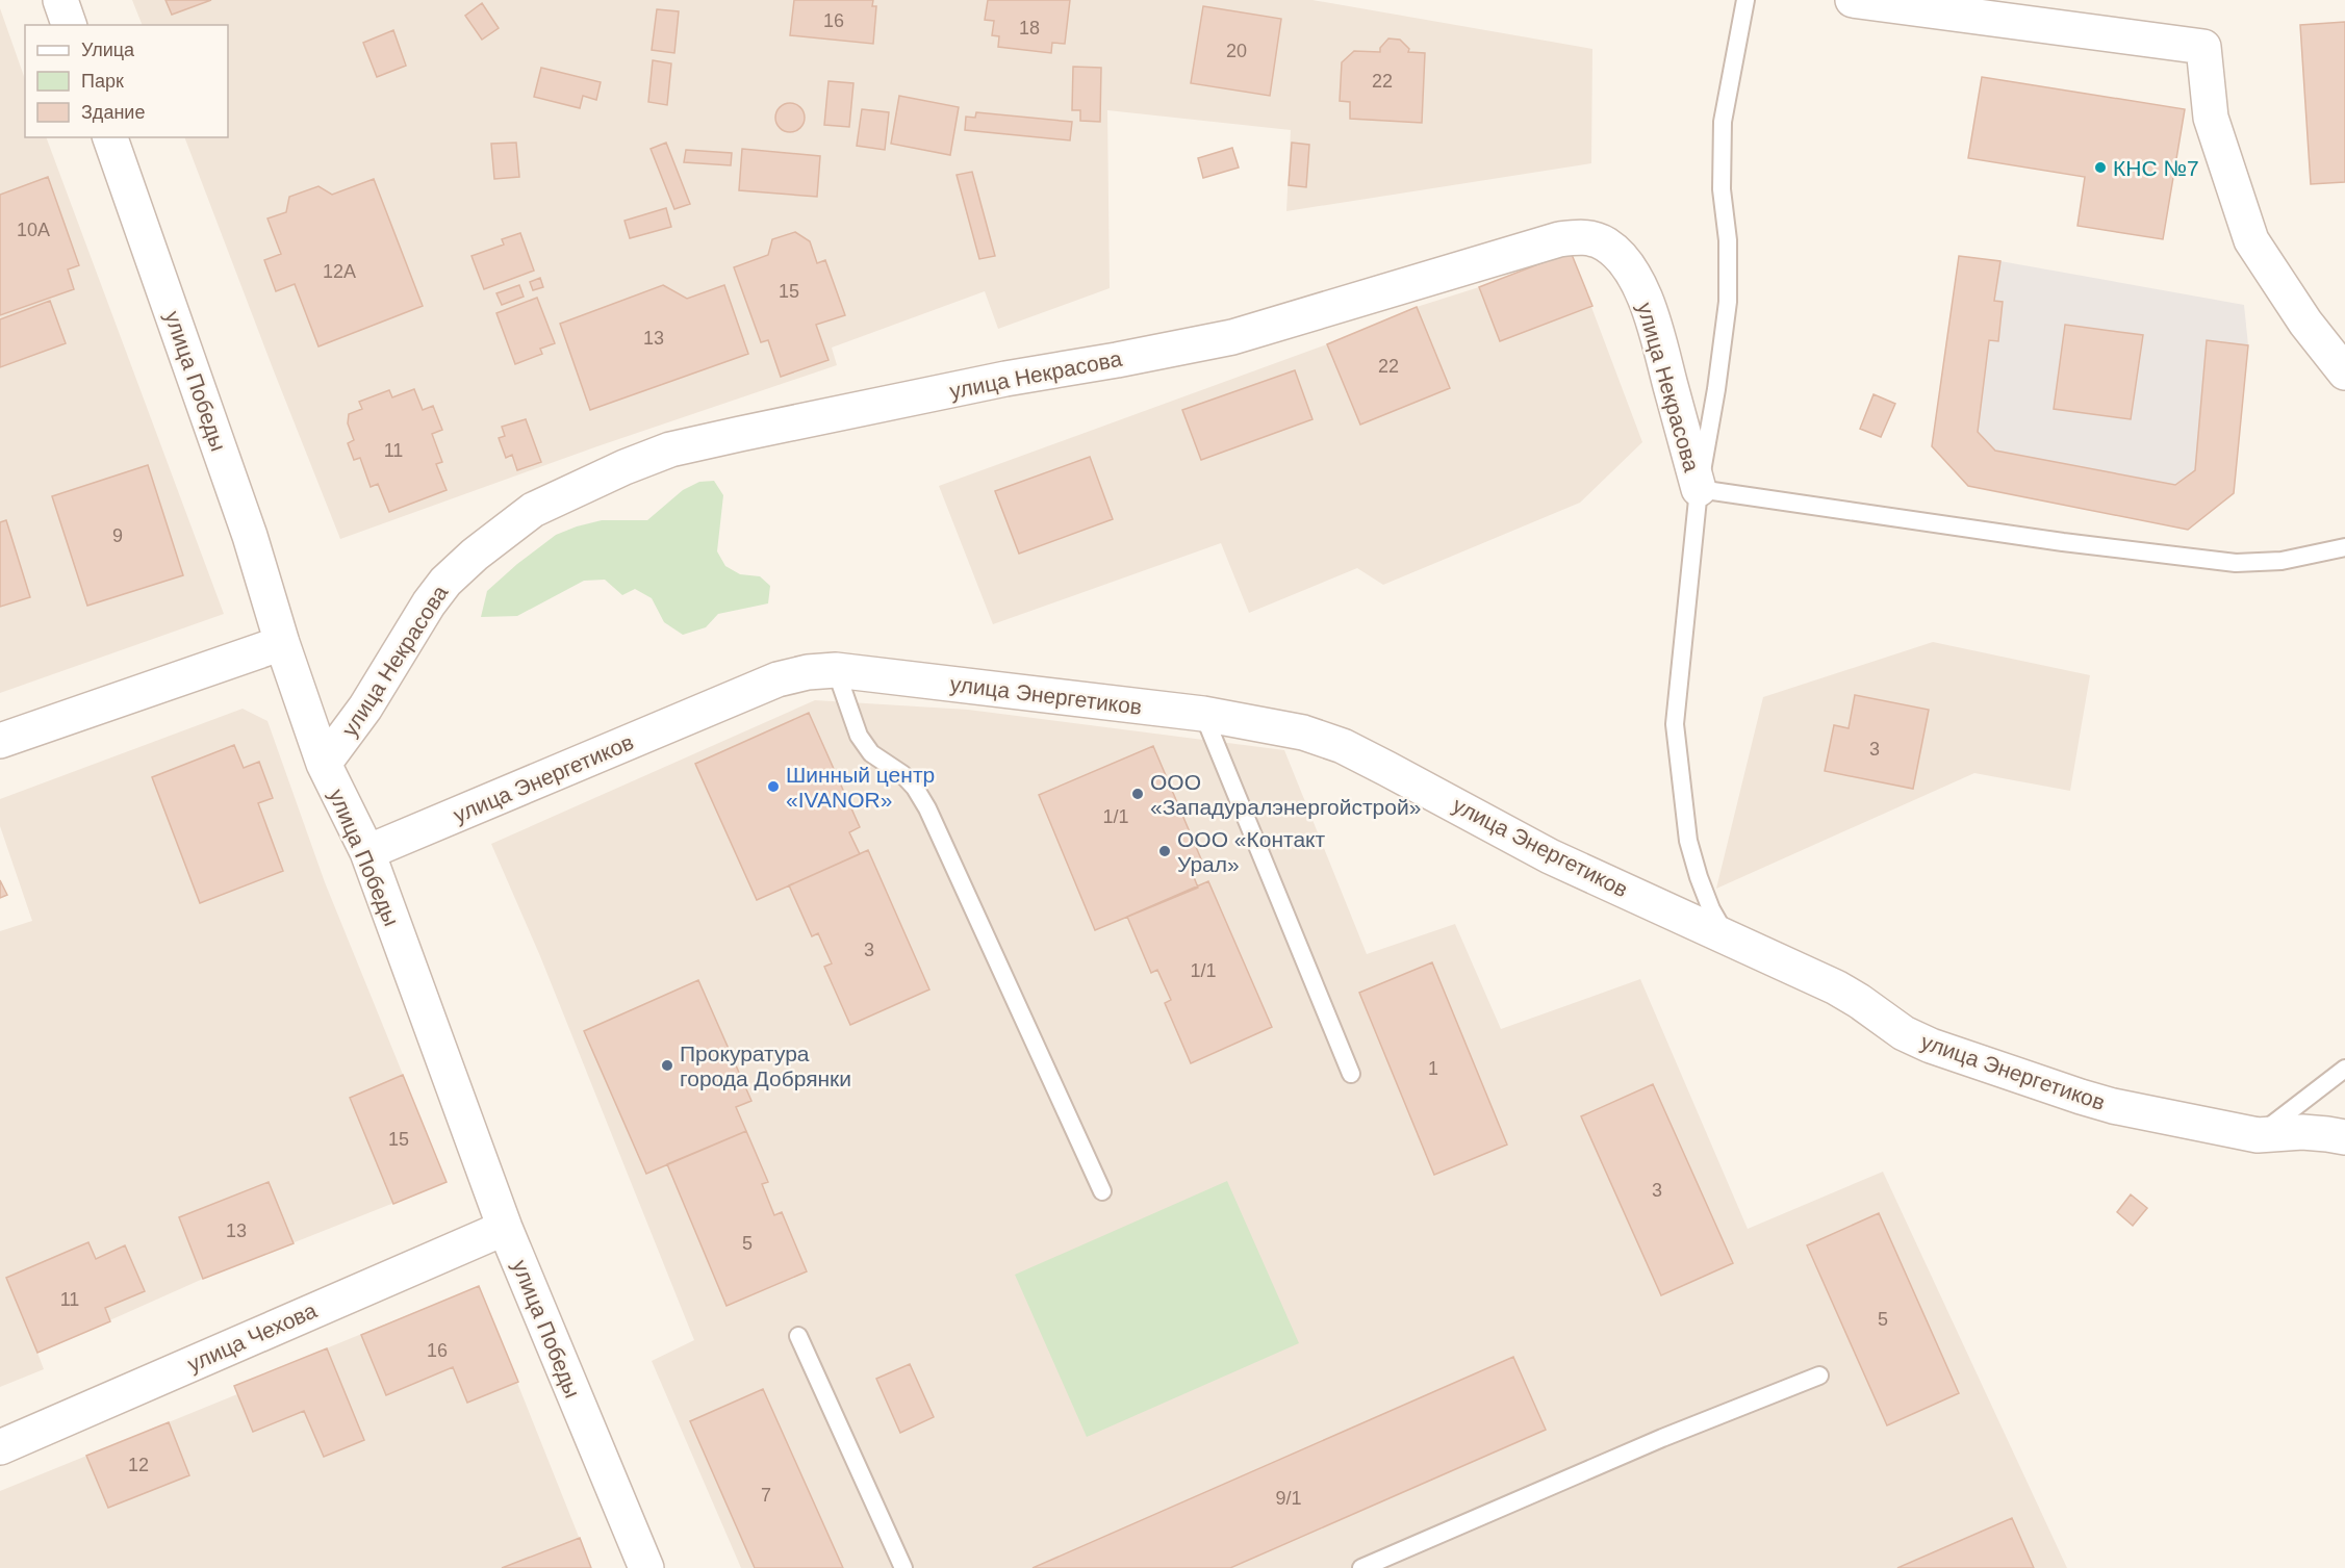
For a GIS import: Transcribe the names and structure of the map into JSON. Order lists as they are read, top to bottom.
{
  "streets": {
    "street": [
      "улица Некрасова",
      "улица Победы",
      "улица Энергетиков",
      "улица Чехова"
    ]
  },
  "crossings": [
    ["улица Некрасова", "улица Победы"],
    ["улица Победы", "улица Энергетиков"],
    ["улица Победы", "улица Чехова"]
  ],
  "places": [
    "КНС №7",
    "Шинный центр «IVANOR»",
    "ООО «Западуралэнергойстрой»",
    "ООО «Контакт Урал»",
    "Прокуратура города Добрянки"
  ],
  "house_numbers": [
    "16",
    "18",
    "20",
    "22",
    "10А",
    "12А",
    "15",
    "13",
    "22",
    "11",
    "9",
    "3",
    "1/1",
    "3",
    "1/1",
    "1",
    "15",
    "3",
    "13",
    "5",
    "11",
    "5",
    "16",
    "12",
    "7",
    "9/1"
  ],
  "legend": ["Улица", "Парк", "Здание"]
}
